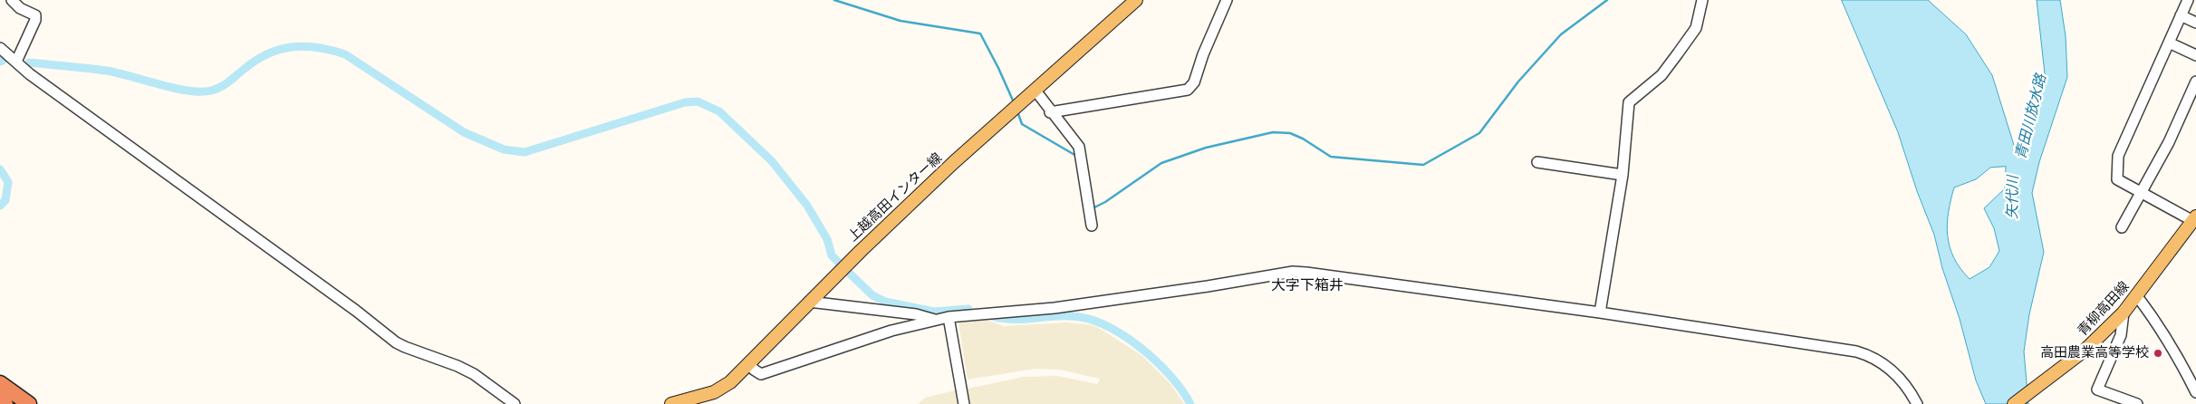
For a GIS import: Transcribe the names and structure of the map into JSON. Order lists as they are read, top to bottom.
{
  "streets": {
    "main road": ["上越高田インター線", "青柳高田線"]
  },
  "districts": ["大字下箱井"],
  "water": ["青田川放水路", "矢代川"],
  "places": ["高田農業高等学校"]
}
